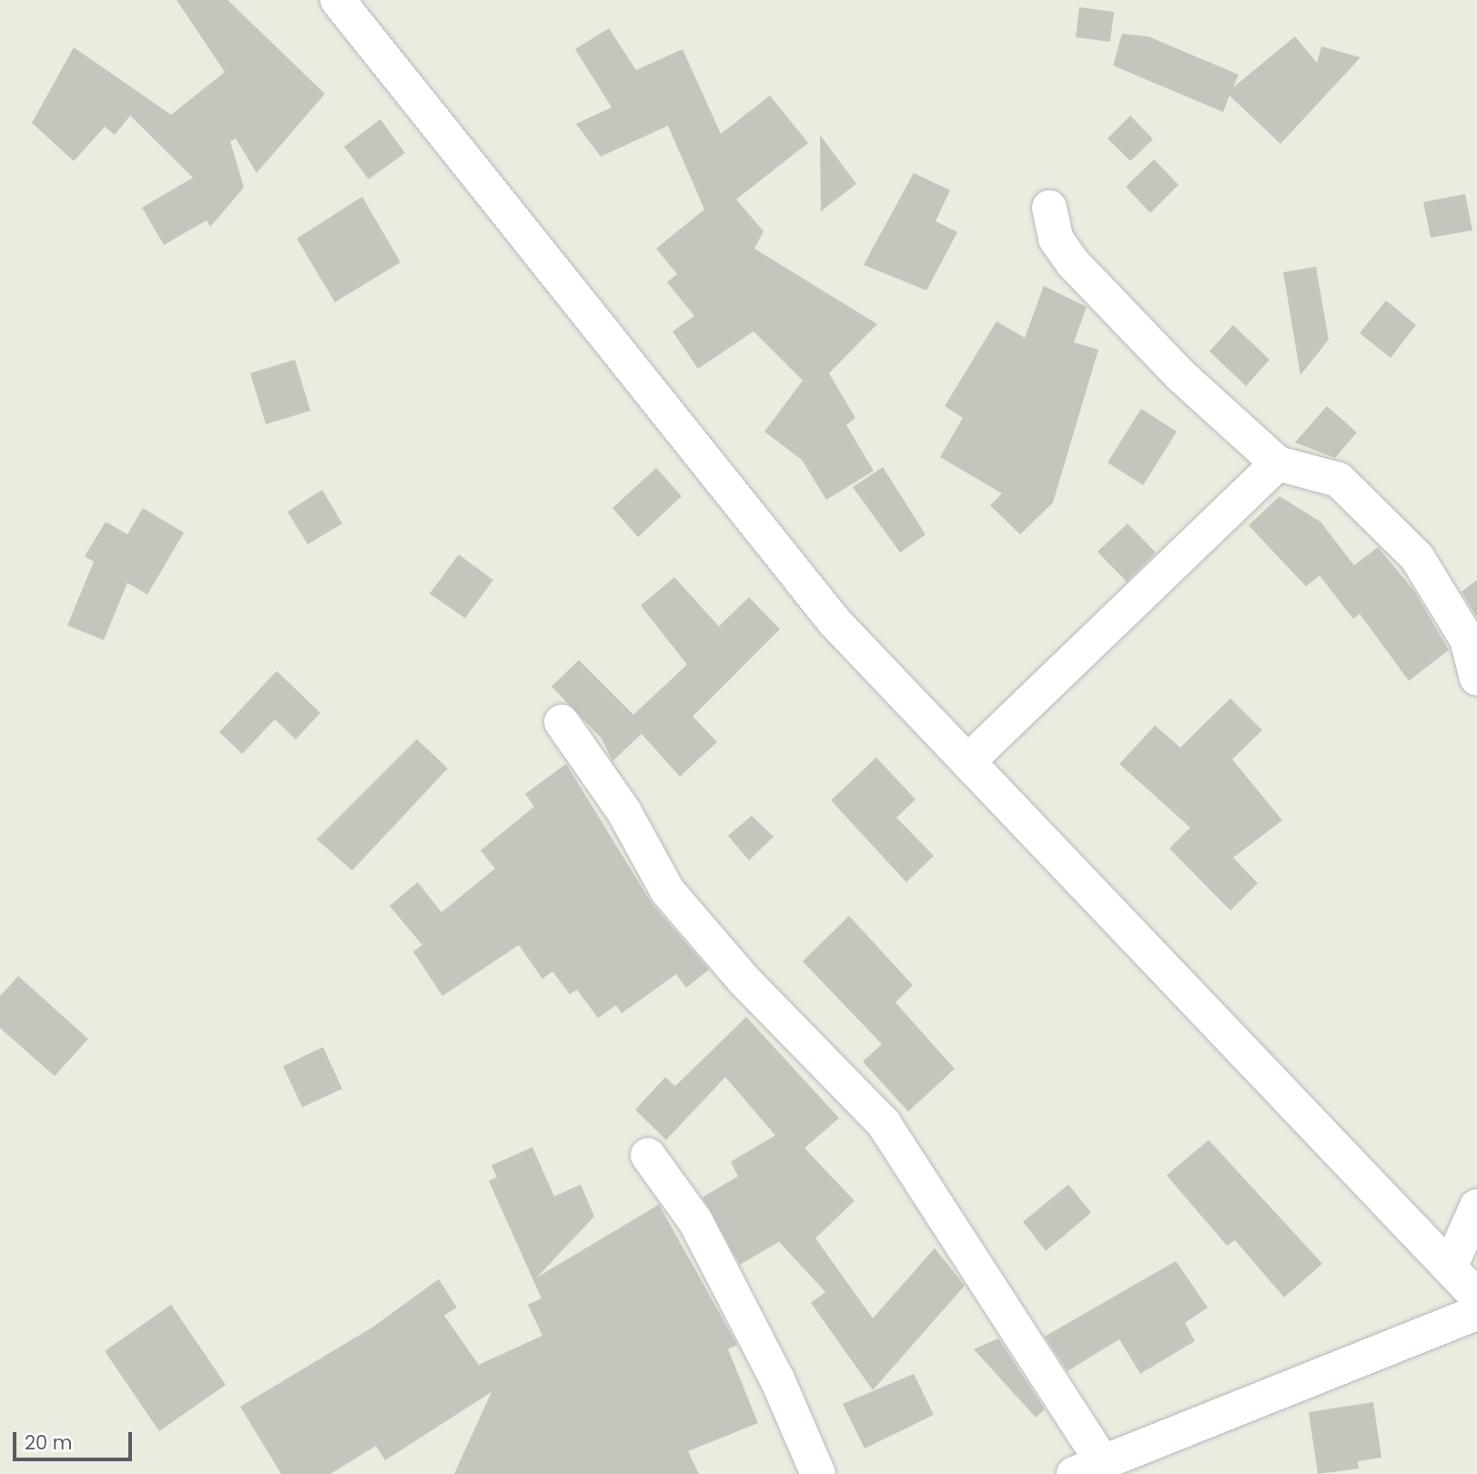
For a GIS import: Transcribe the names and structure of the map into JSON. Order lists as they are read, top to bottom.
{
  "scale_bar": "20 m"
}
